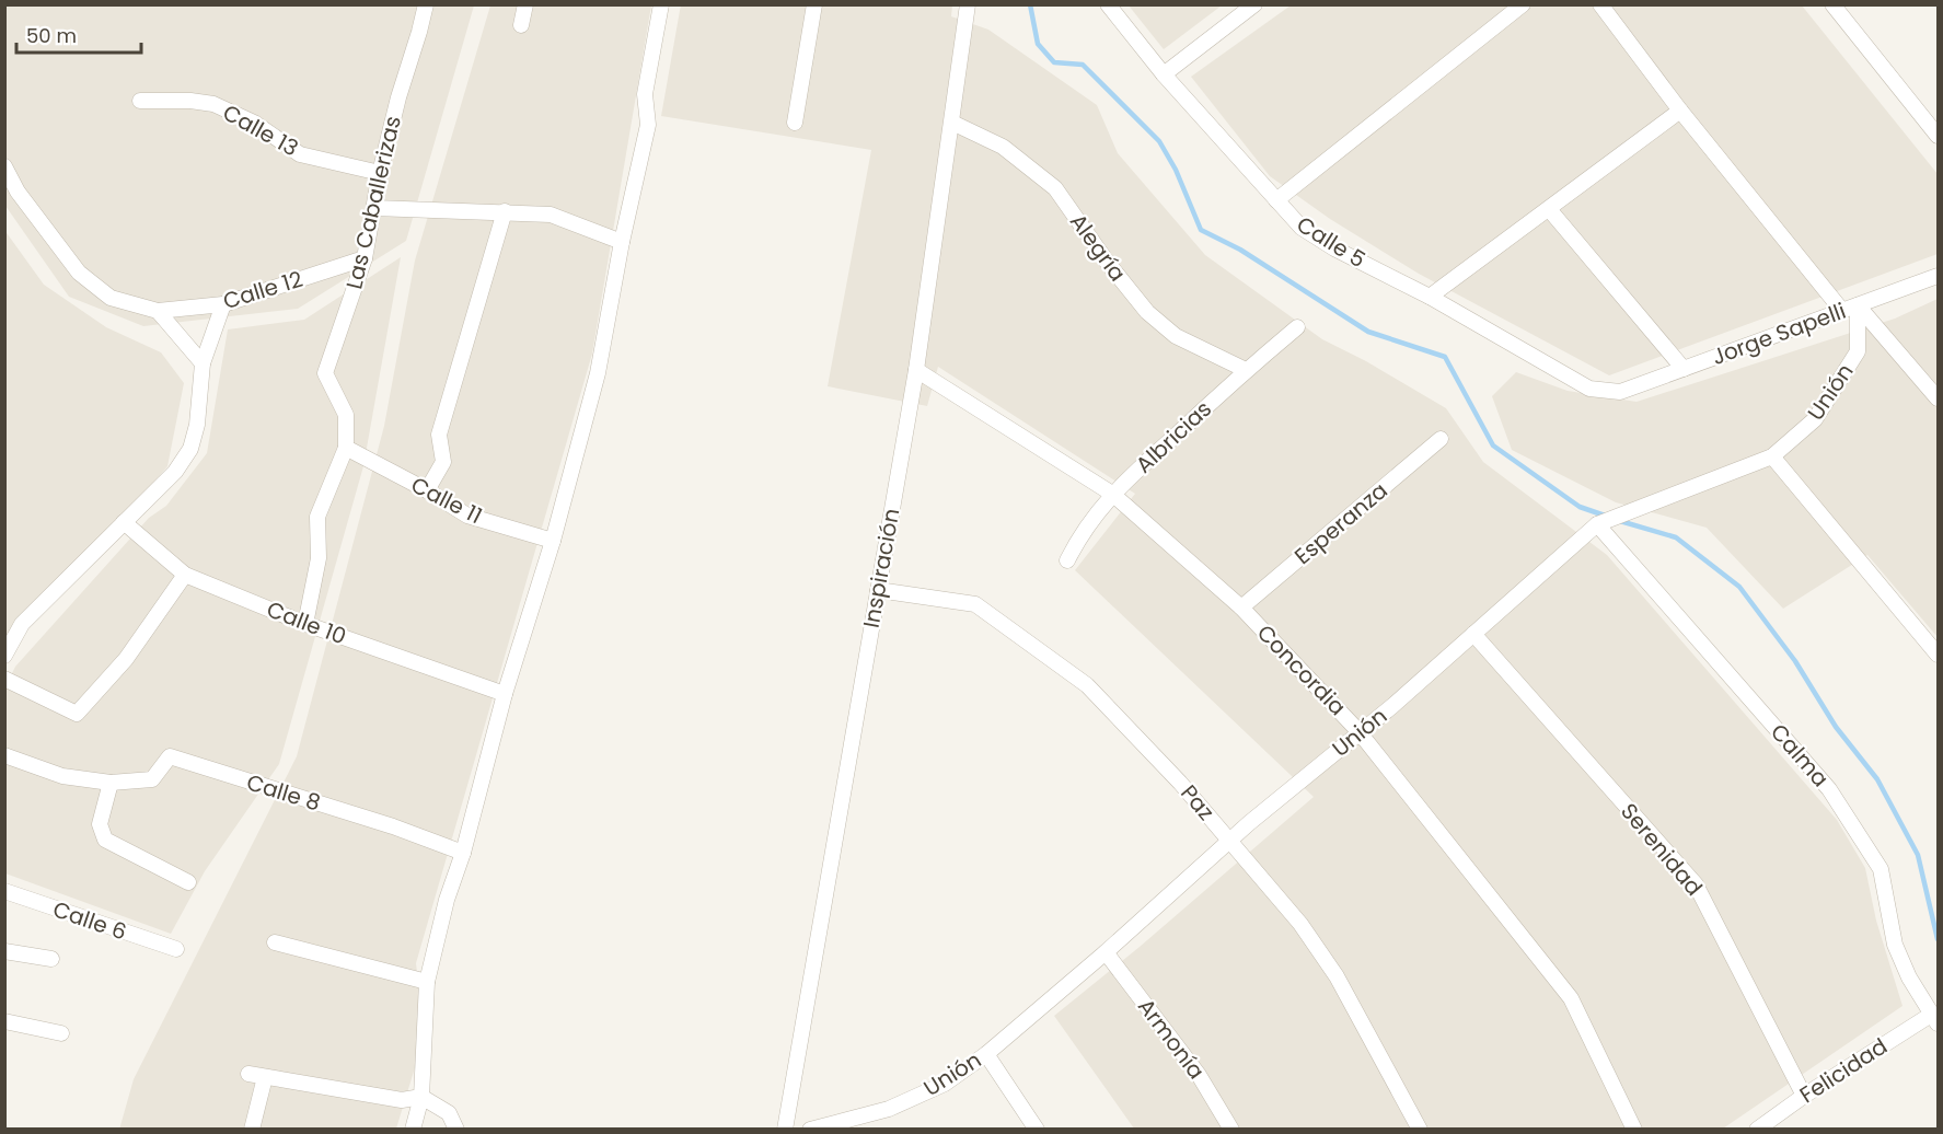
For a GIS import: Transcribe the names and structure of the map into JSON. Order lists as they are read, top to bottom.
{
  "streets": {
    "street": [
      "Calle 13",
      "Las Caballerizas",
      "Calle 5",
      "Alegría",
      "Calle 12",
      "Jorge Sapelli",
      "Unión",
      "Albricias",
      "Calle 11",
      "Esperanza",
      "Inspiración",
      "Calle 10",
      "Concordia",
      "Calma",
      "Calle 8",
      "Paz",
      "Serenidad",
      "Calle 6",
      "Armonía",
      "Felicidad"
    ]
  },
  "crossings": [
    ["Calle 13", "Las Caballerizas"],
    ["Las Caballerizas", "Calle 12"],
    ["Las Caballerizas", "Calle 11"],
    ["Las Caballerizas", "Calle 10"],
    ["Calle 5", "Jorge Sapelli"],
    ["Alegría", "Albricias"],
    ["Alegría", "Inspiración"],
    ["Jorge Sapelli", "Unión"],
    ["Unión", "Concordia"],
    ["Unión", "Calma"],
    ["Unión", "Paz"],
    ["Unión", "Serenidad"],
    ["Unión", "Armonía"],
    ["Albricias", "Concordia"],
    ["Esperanza", "Concordia"],
    ["Inspiración", "Concordia"],
    ["Inspiración", "Paz"],
    ["Calma", "Felicidad"],
    ["Serenidad", "Felicidad"]
  ],
  "scale_bar": "50 m"
}
